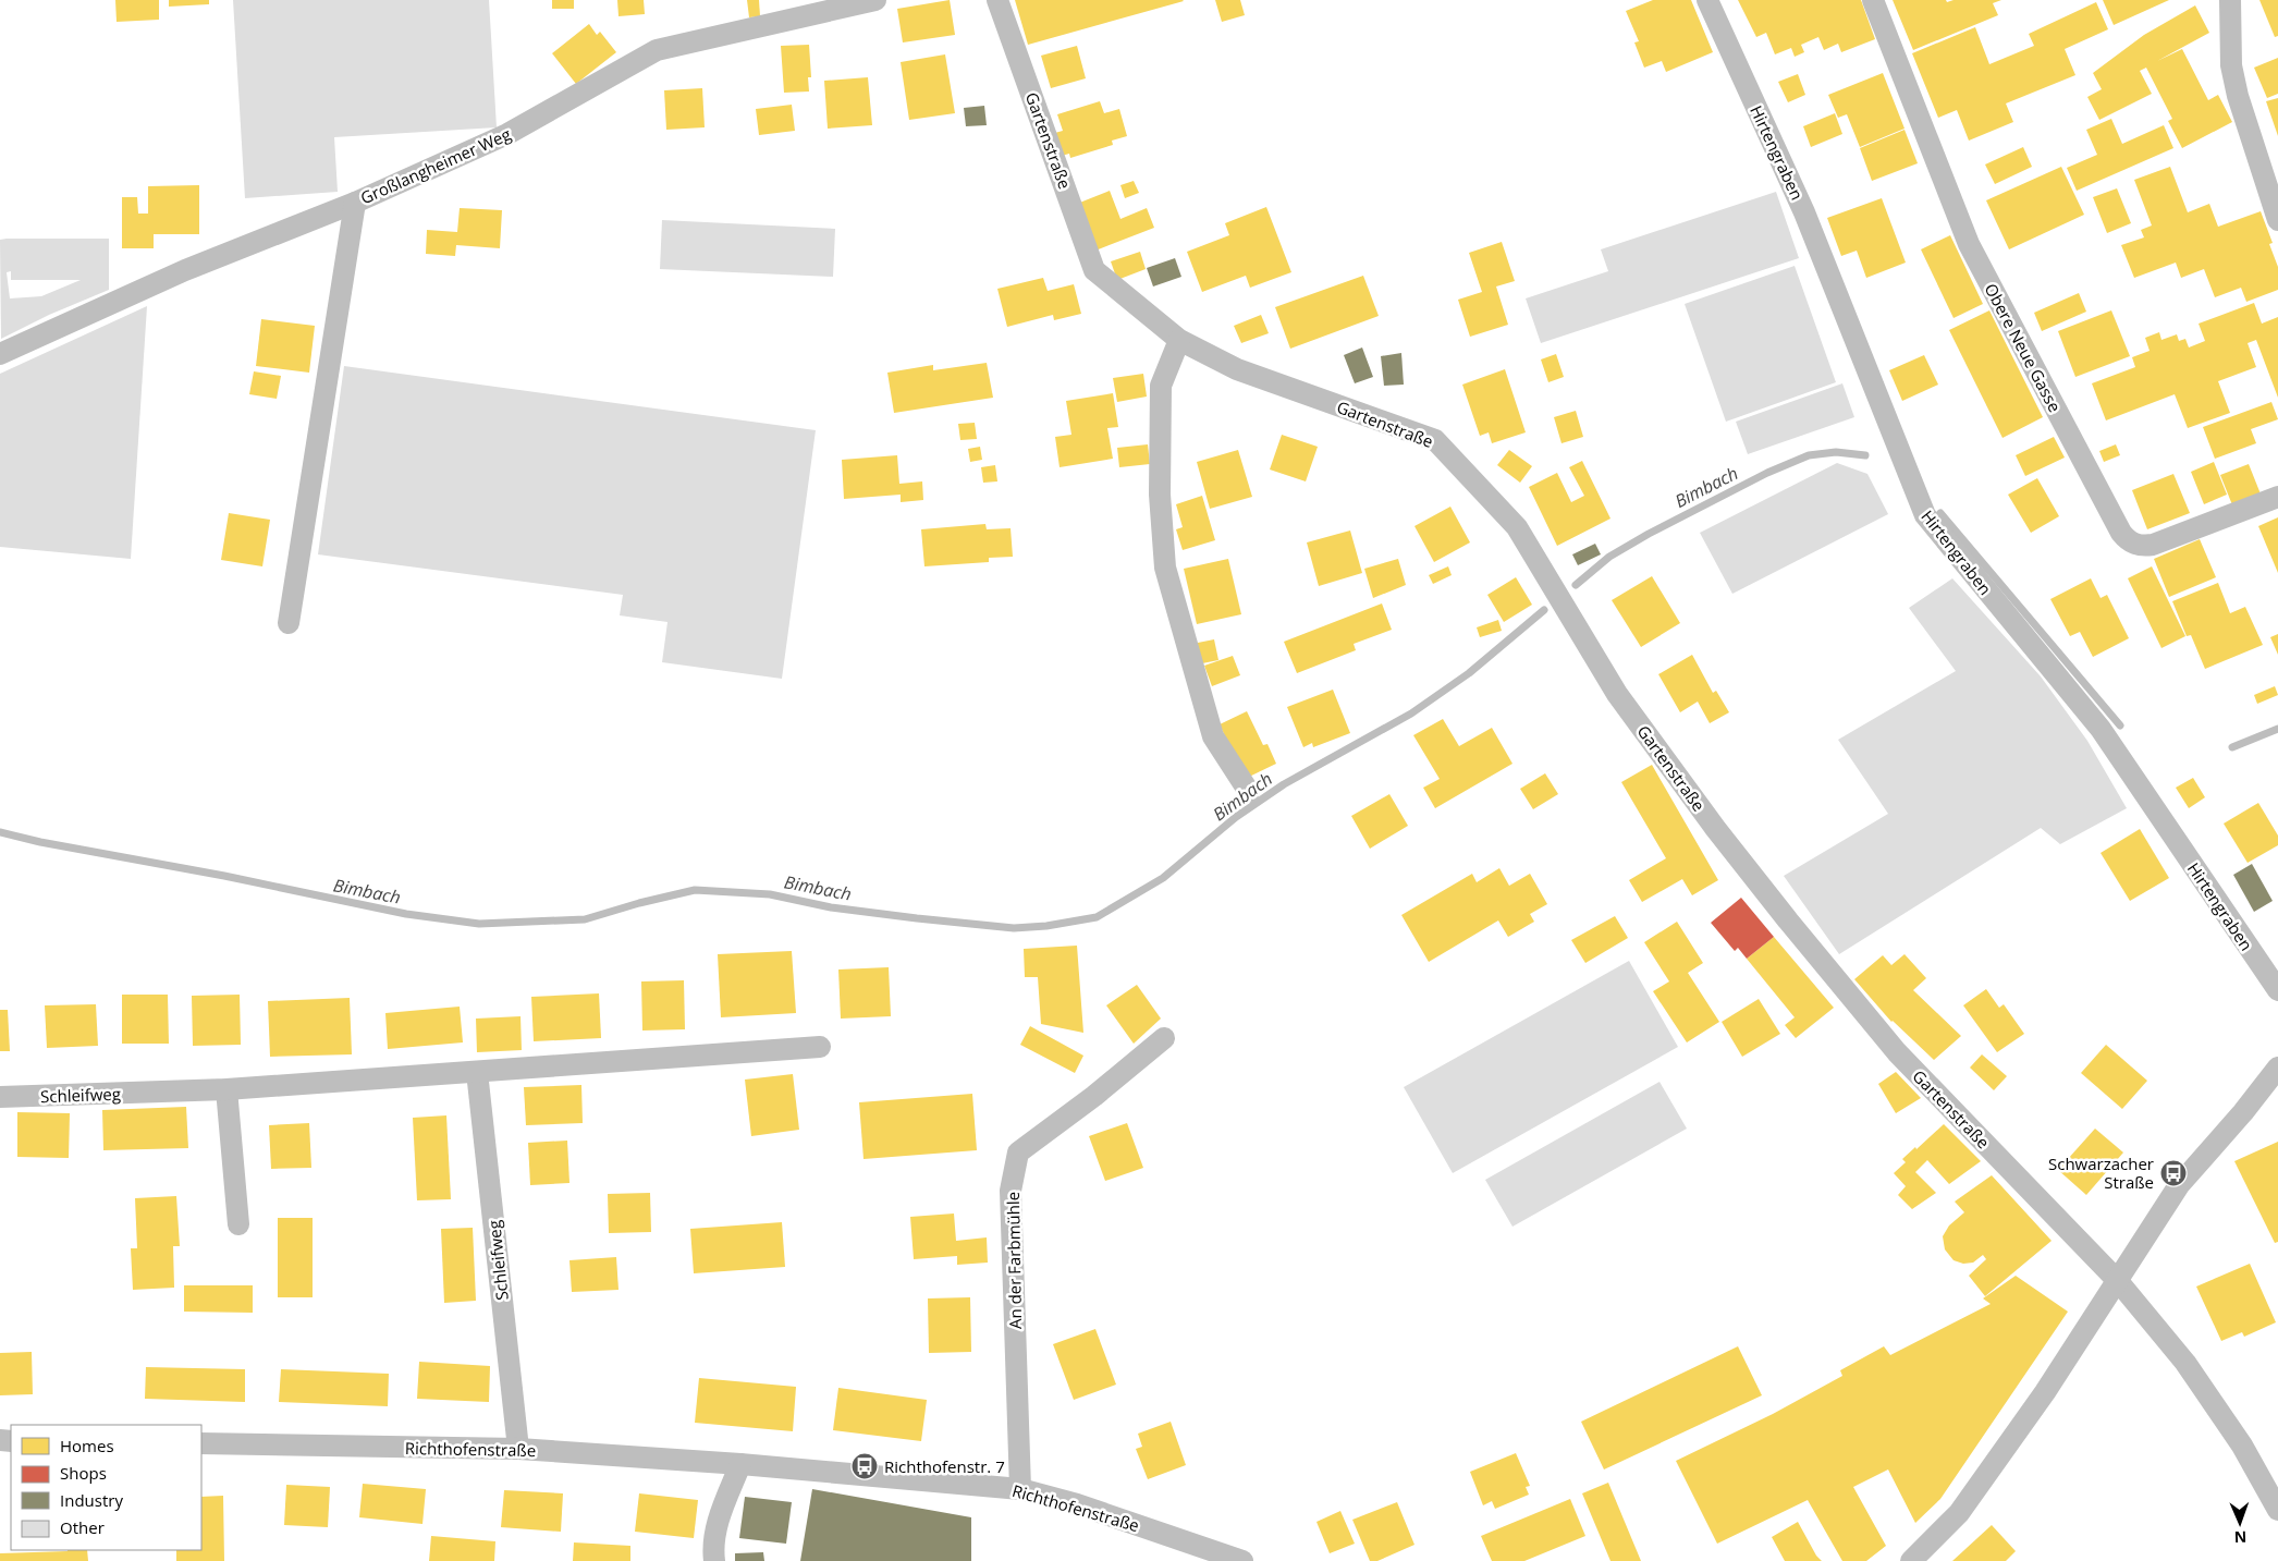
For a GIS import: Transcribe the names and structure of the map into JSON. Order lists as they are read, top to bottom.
{
  "streets": {
    "street": [
      "Gartenstraße",
      "Hirtengraben",
      "Großlangheimer Weg",
      "Obere Neue Gasse",
      "Schleifweg",
      "An der Farbmühle",
      "Richthofenstraße"
    ]
  },
  "crossings": [
    ["Schleifweg", "Richthofenstraße"],
    ["An der Farbmühle", "Richthofenstraße"]
  ],
  "water": ["Bimbach"],
  "places": {
    "bus stop": ["Schwarzacher Straße", "Richthofenstr. 7"]
  },
  "legend": [
    "Homes",
    "Shops",
    "Industry",
    "Other"
  ],
  "north": "bottom"
}
